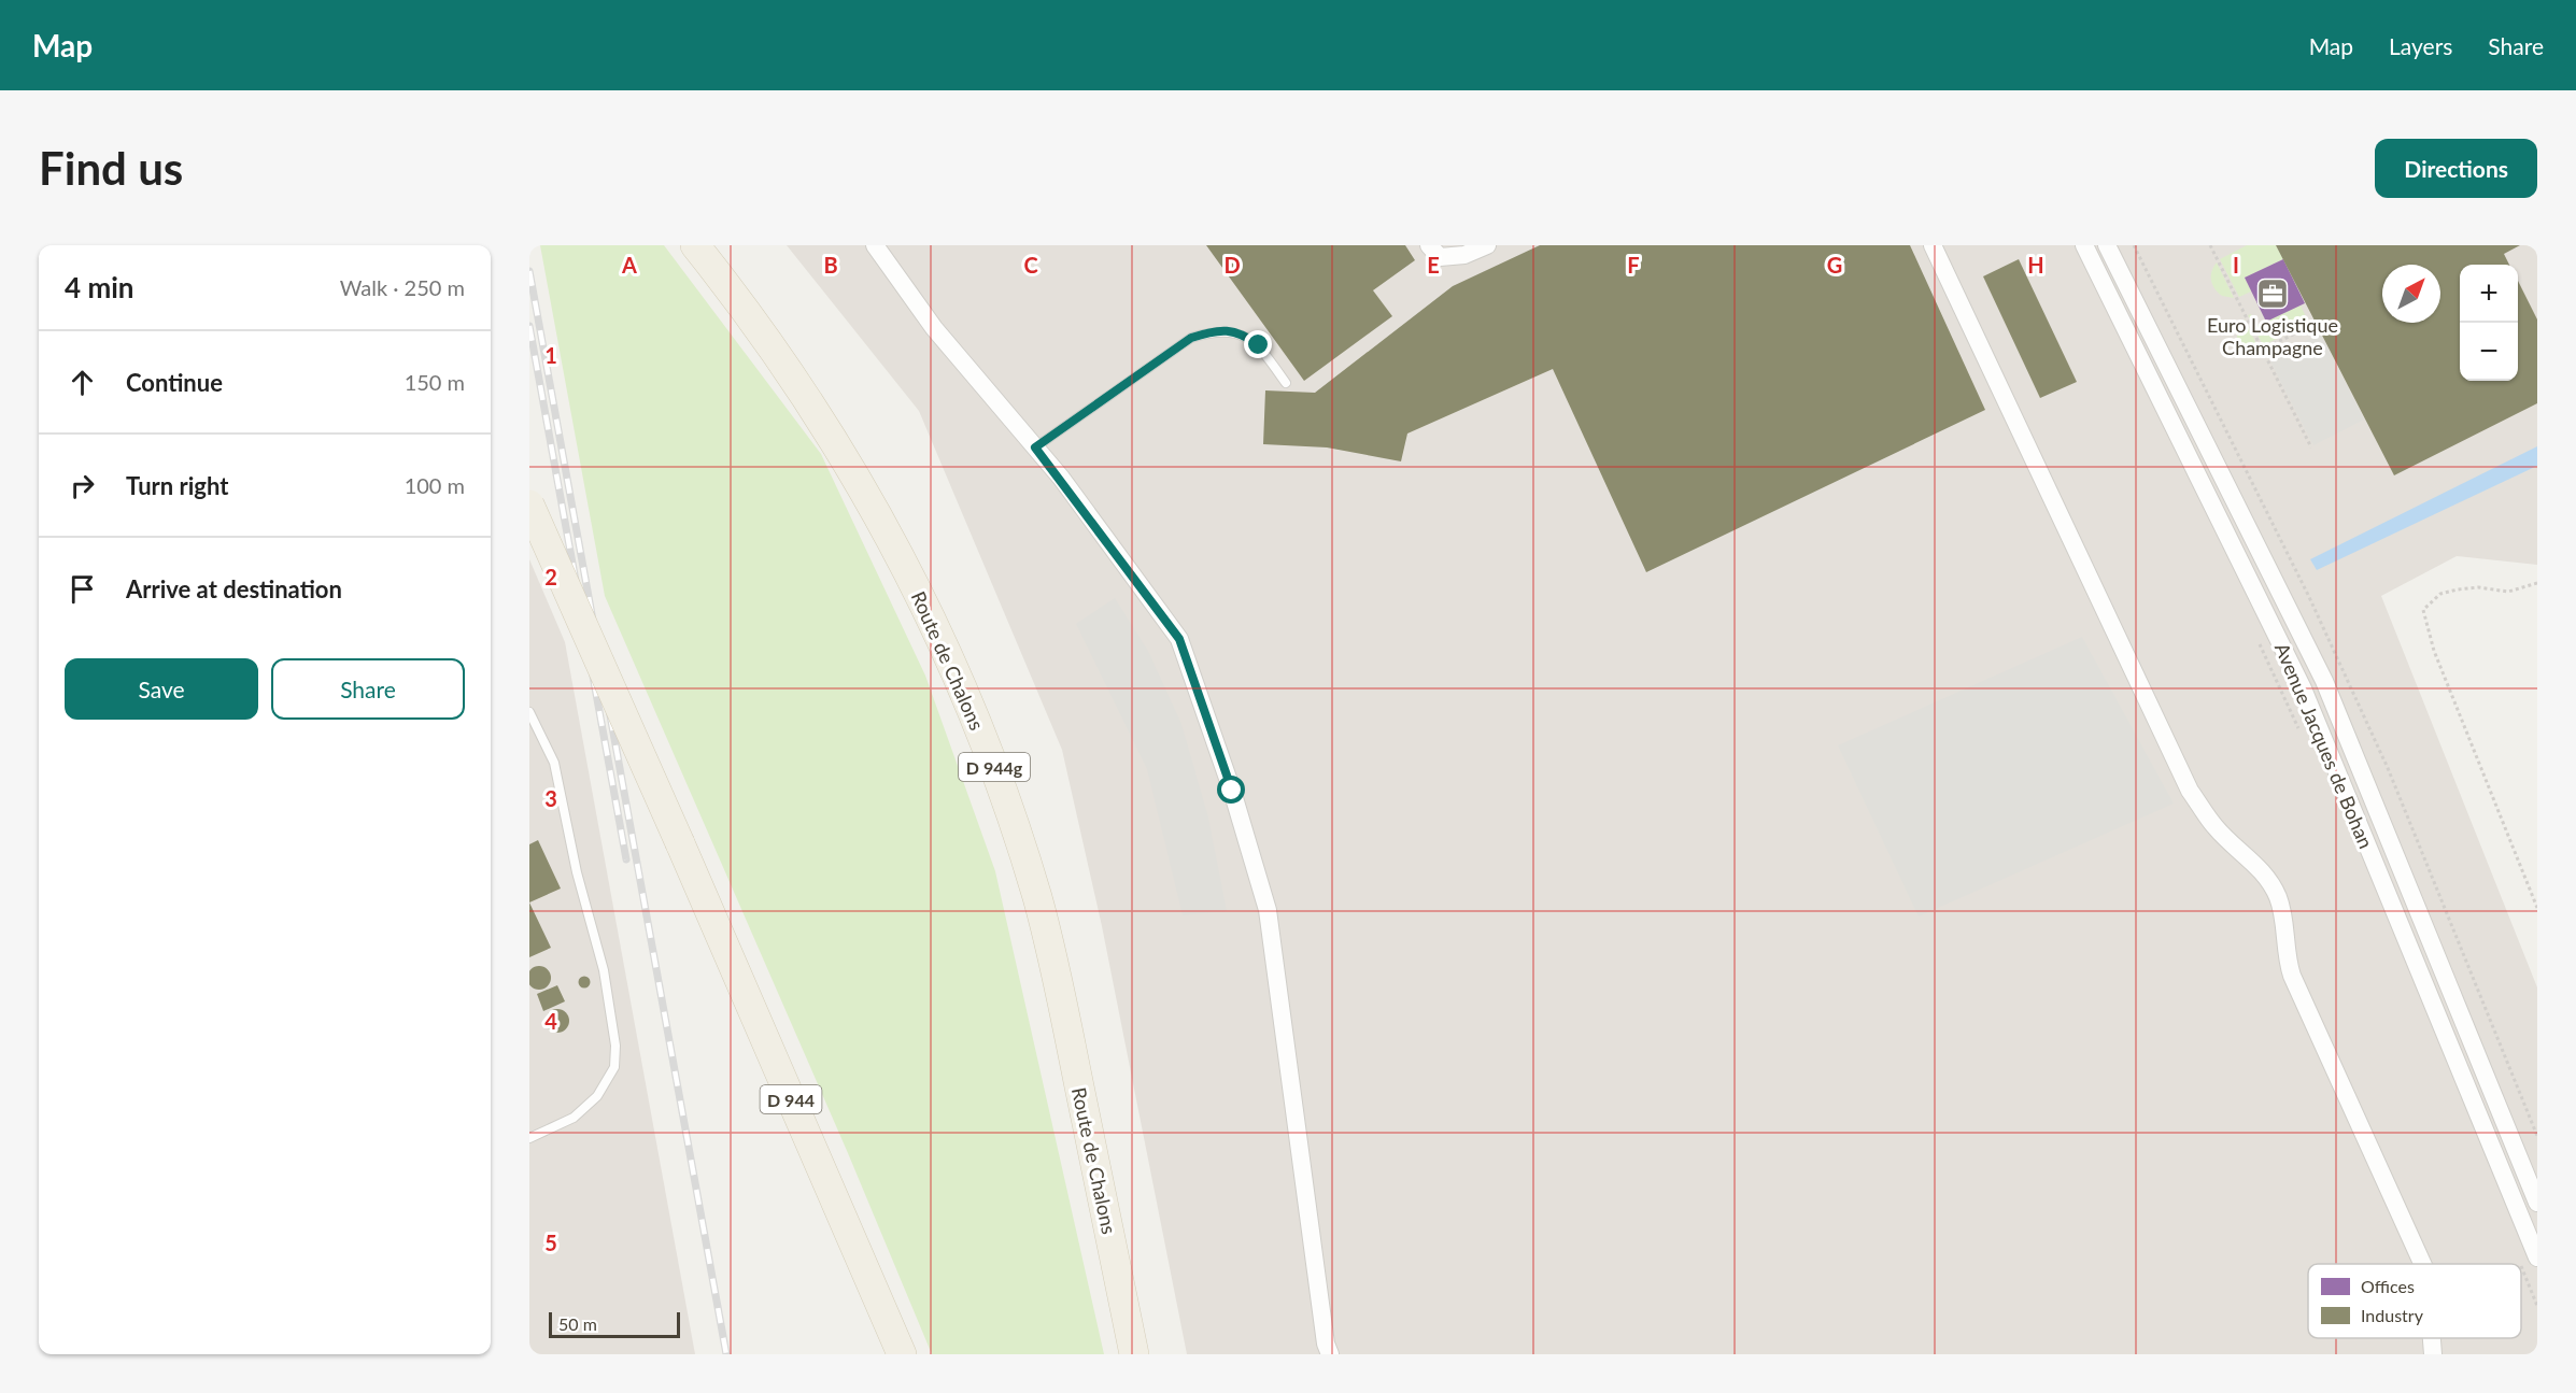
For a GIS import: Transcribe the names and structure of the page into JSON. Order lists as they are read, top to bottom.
{
  "streets": {
    "main road": ["Route de Chalons", "D 944g", "D 944"],
    "street": ["Avenue Jacques de Bohan"]
  },
  "places": {
    "office": ["Euro Logistique Champagne"]
  },
  "legend": ["Offices", "Industry"],
  "scale_bar": "50 m",
  "north": "top right",
  "page": {
    "header": "Map",
    "nav": ["Map", "Layers", "Share"],
    "buttons": [
      "Directions",
      ["Save", "Share"]
    ],
    "title": "Find us",
    "heading": ["4 min", "Walk · 250 m"],
    "map_buttons": ["+", "−"],
    "list": [
      ["Continue", "150 m"],
      ["Turn right", "100 m"],
      "Arrive at destination"
    ],
    "scale": "50 m"
  },
  "grid": {
    "columns": [
      "A",
      "B",
      "C",
      "D",
      "E",
      "F",
      "G",
      "H",
      "I"
    ],
    "rows": [
      "1",
      "2",
      "3",
      "4",
      "5"
    ]
  }
}
